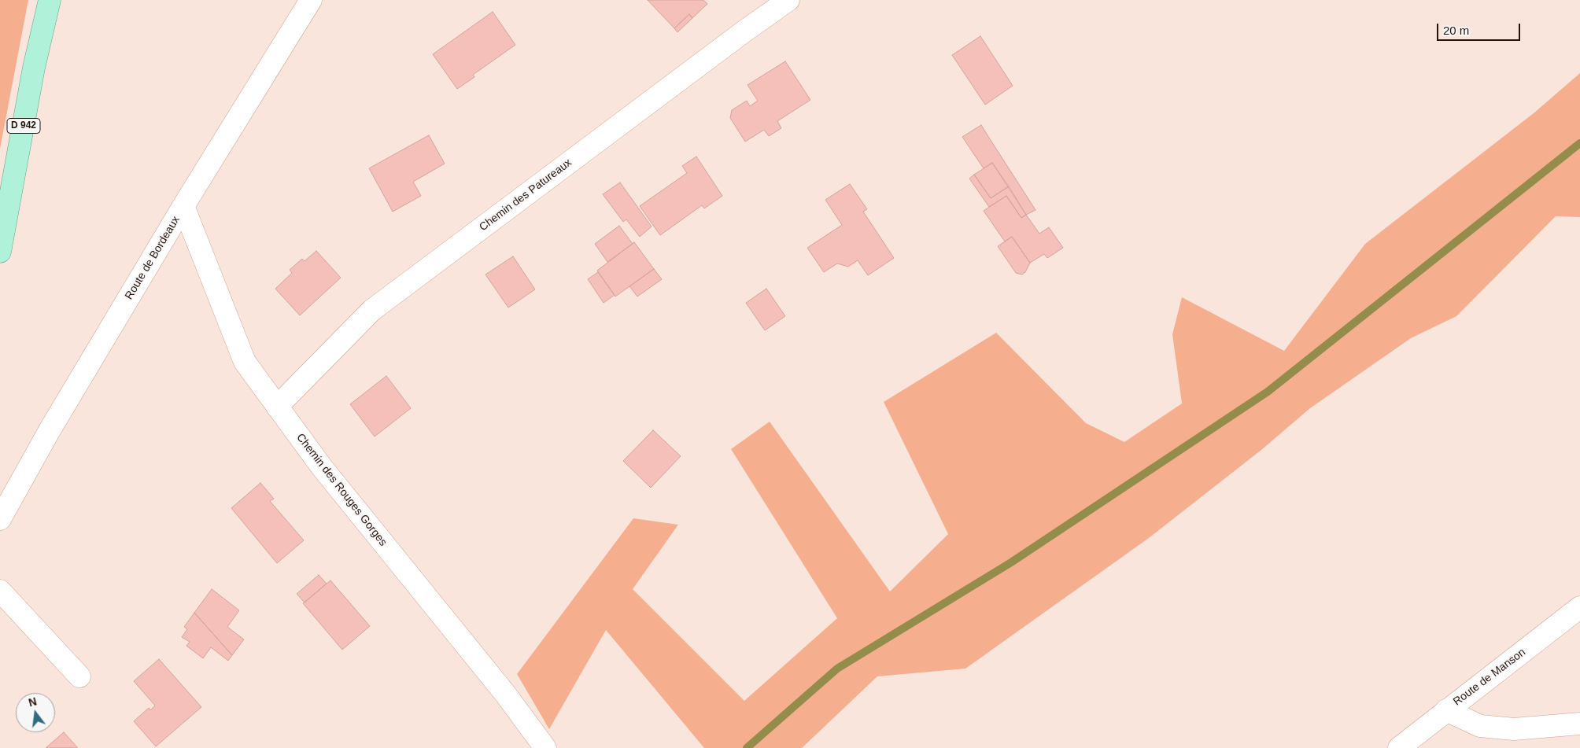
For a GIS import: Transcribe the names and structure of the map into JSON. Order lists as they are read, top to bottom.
{
  "streets": {
    "main road": ["D 942"],
    "street": [
      "Chemin des Patureaux",
      "Route de Bordeaux",
      "Chemin des Rouges Gorges",
      "Route de Manson"
    ]
  },
  "crossings": [
    ["Chemin des Patureaux", "Chemin des Rouges Gorges"],
    ["Route de Bordeaux", "Chemin des Rouges Gorges"]
  ],
  "scale_bar": "20 m",
  "north": "top"
}
